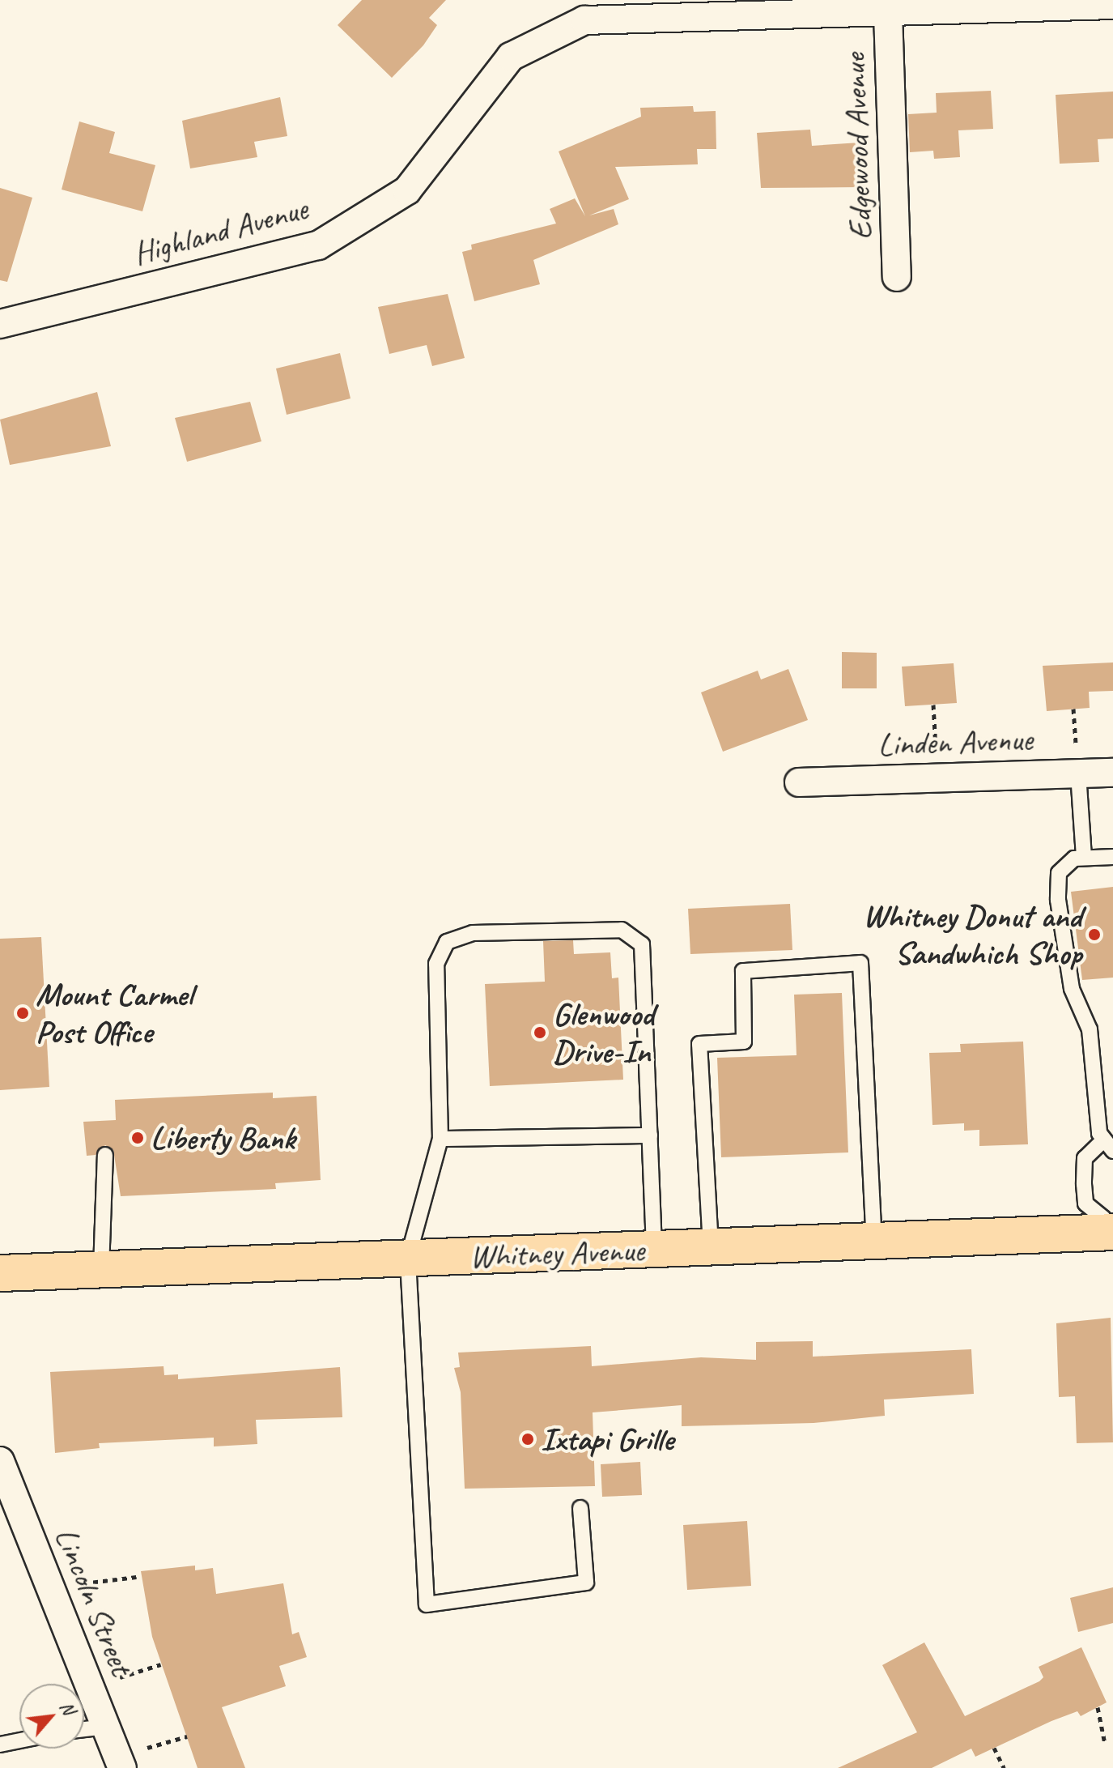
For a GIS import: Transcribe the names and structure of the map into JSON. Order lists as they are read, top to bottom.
{
  "streets": {
    "main road": ["Whitney Avenue"],
    "street": [
      "Edgewood Avenue",
      "Highland Avenue",
      "Linden Avenue",
      "Lincoln Street"
    ]
  },
  "crossings": [
    ["Edgewood Avenue", "Highland Avenue"]
  ],
  "places": [
    "Whitney Donut and Sandwhich Shop",
    "Mount Carmel Post Office",
    "Glenwood Drive-In",
    "Liberty Bank",
    "Ixtapi Grille"
  ],
  "north": "top right"
}
